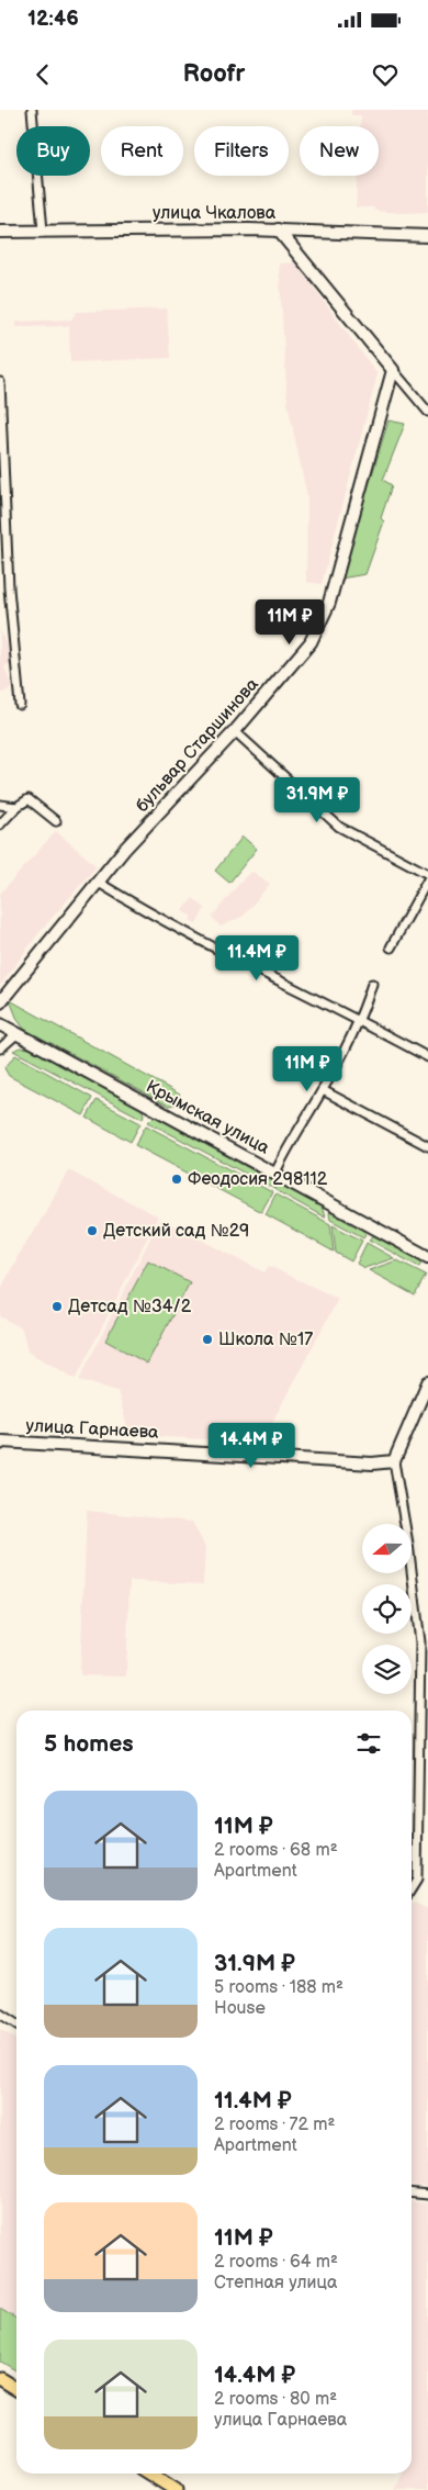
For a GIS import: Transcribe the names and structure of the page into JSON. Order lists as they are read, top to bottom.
{
  "streets": {
    "street": [
      "улица Чкалова",
      "бульвар Старшинова",
      "Крымская улица",
      "улица Гарнаева"
    ]
  },
  "places": [
    "Феодосия 298112",
    "Детский сад №29",
    "Детсад №34/2",
    "Школа №17"
  ],
  "north": "left",
  "page": {
    "status": "12:46",
    "header": "Roofr",
    "chip": [
      "Buy",
      "Rent",
      "Filters",
      "New"
    ],
    "price": [
      "11M ₽",
      "31.9M ₽",
      "11.4M ₽",
      "11M ₽",
      "14.4M ₽"
    ],
    "heading": "5 homes",
    "list": [
      {
        "name": "11M ₽",
        "note": "2 rooms · 68 m² · Apartment"
      },
      {
        "name": "31.9M ₽",
        "note": "5 rooms · 188 m² · House"
      },
      {
        "name": "11.4M ₽",
        "note": "2 rooms · 72 m² · Apartment"
      },
      {
        "name": "11M ₽",
        "note": "2 rooms · 64 m² · Степная улица"
      },
      {
        "name": "14.4M ₽",
        "note": "2 rooms · 80 m² · улица Гарнаева"
      }
    ]
  }
}
